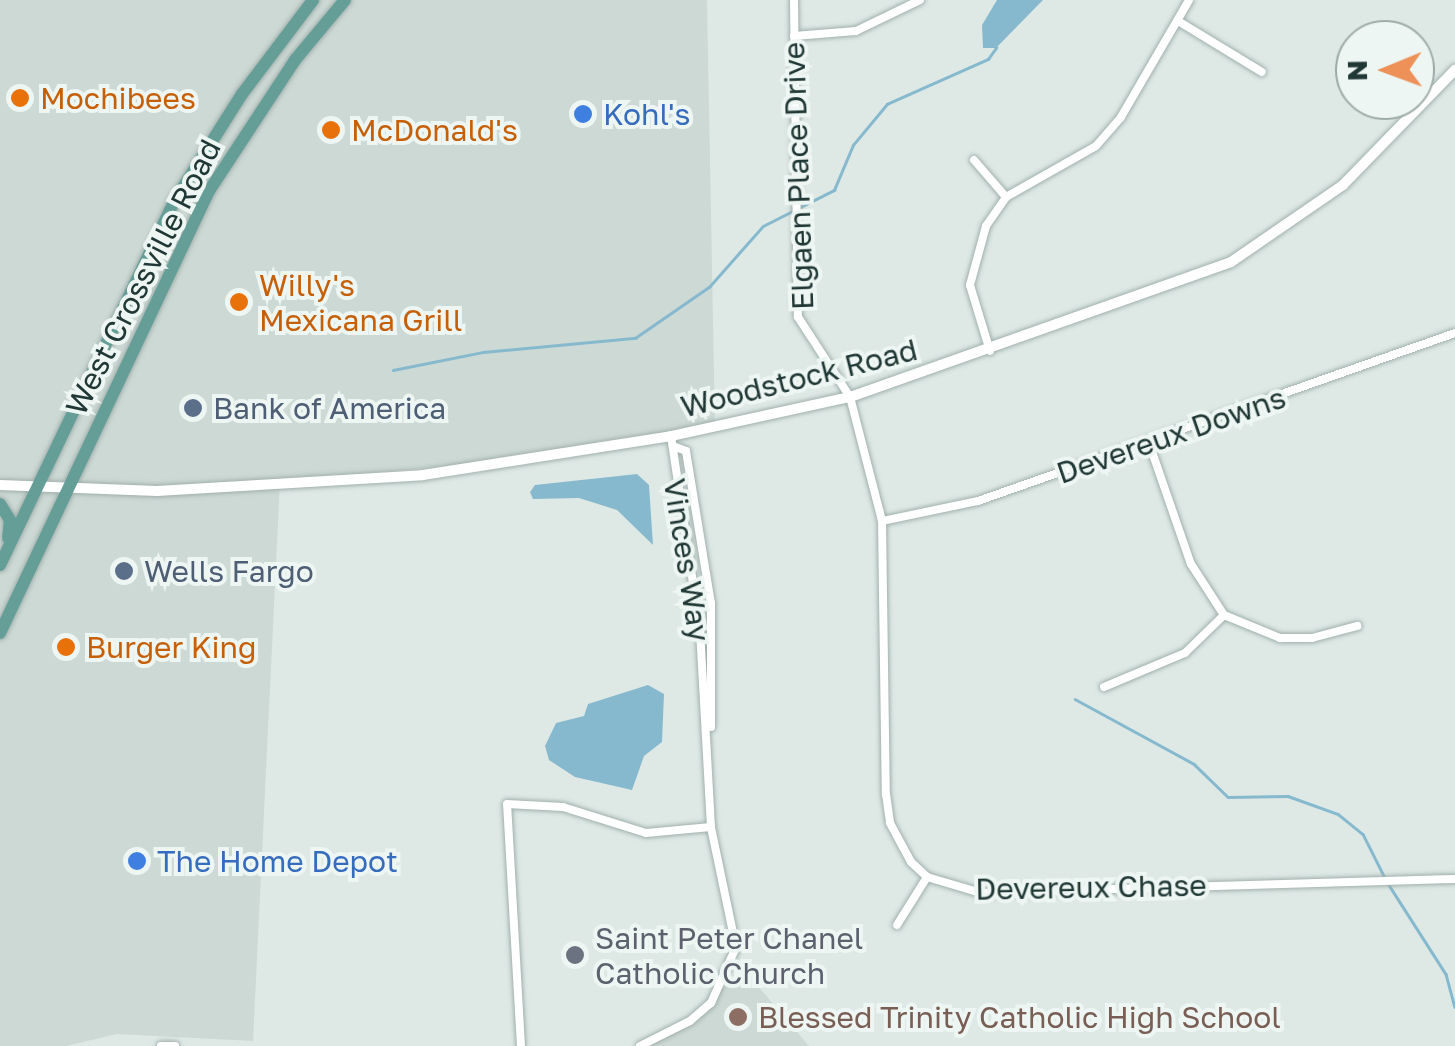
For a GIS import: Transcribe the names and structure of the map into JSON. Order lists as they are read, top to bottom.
{
  "streets": {
    "main road": ["West Crossville Road"],
    "street": [
      "Elgaen Place Drive",
      "Woodstock Road",
      "Devereux Downs",
      "Vinces Way",
      "Devereux Chase"
    ]
  },
  "crossings": [
    ["Elgaen Place Drive", "Woodstock Road"],
    ["West Crossville Road", "Woodstock Road"],
    ["Woodstock Road", "Vinces Way"]
  ],
  "places": [
    "Mochibees",
    "Kohl's",
    "McDonald's",
    "Willy's Mexicana Grill",
    "Bank of America",
    "Wells Fargo",
    "Burger King",
    "The Home Depot",
    "Saint Peter Chanel Catholic Church",
    "Blessed Trinity Catholic High School"
  ],
  "north": "left"
}
